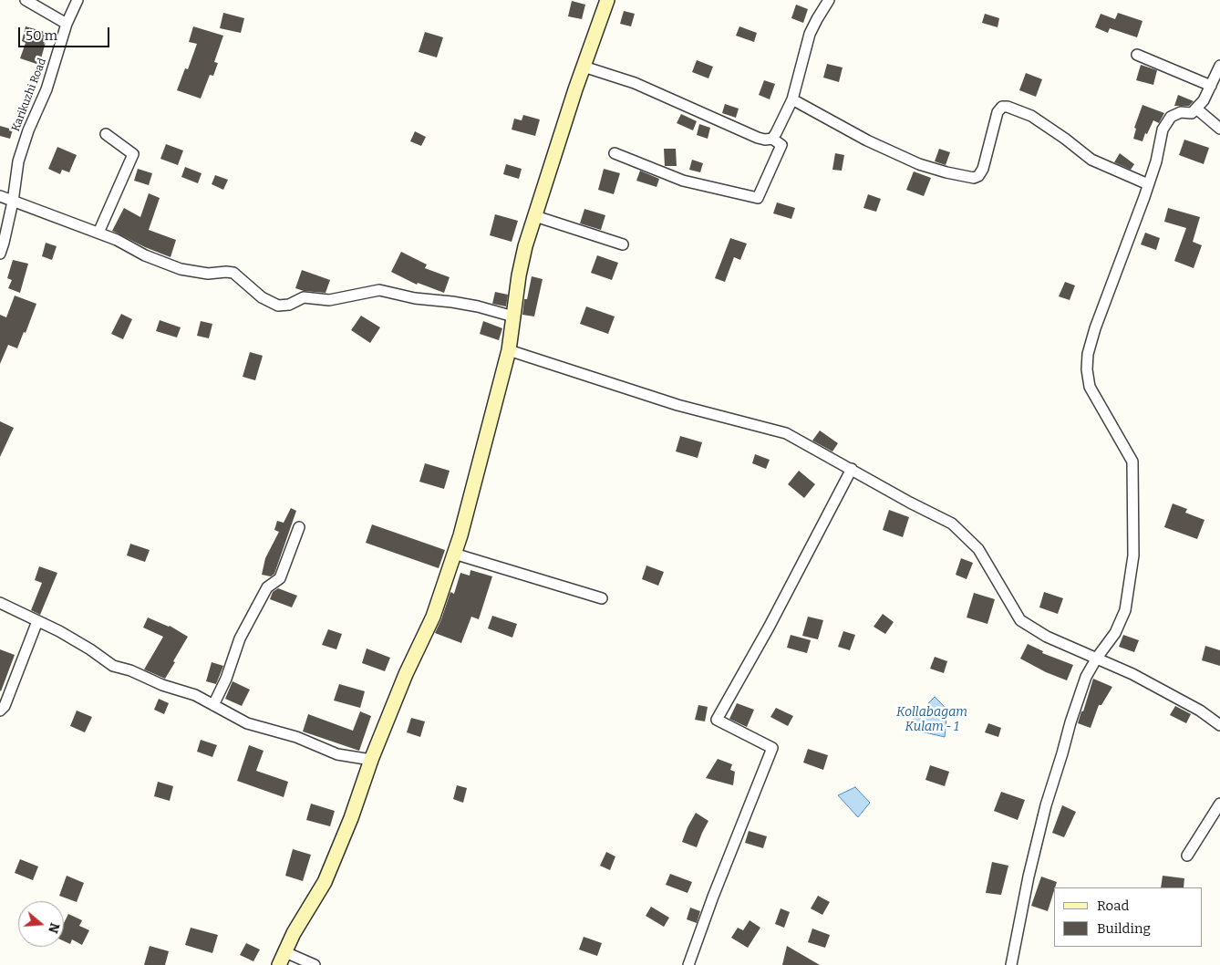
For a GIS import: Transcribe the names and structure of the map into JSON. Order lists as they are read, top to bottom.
{
  "streets": {
    "street": ["Karikuzhi Road"]
  },
  "water": ["Kollabagam Kulam - 1"],
  "legend": ["Road", "Building"],
  "scale_bar": "50 m",
  "north": "right"
}
